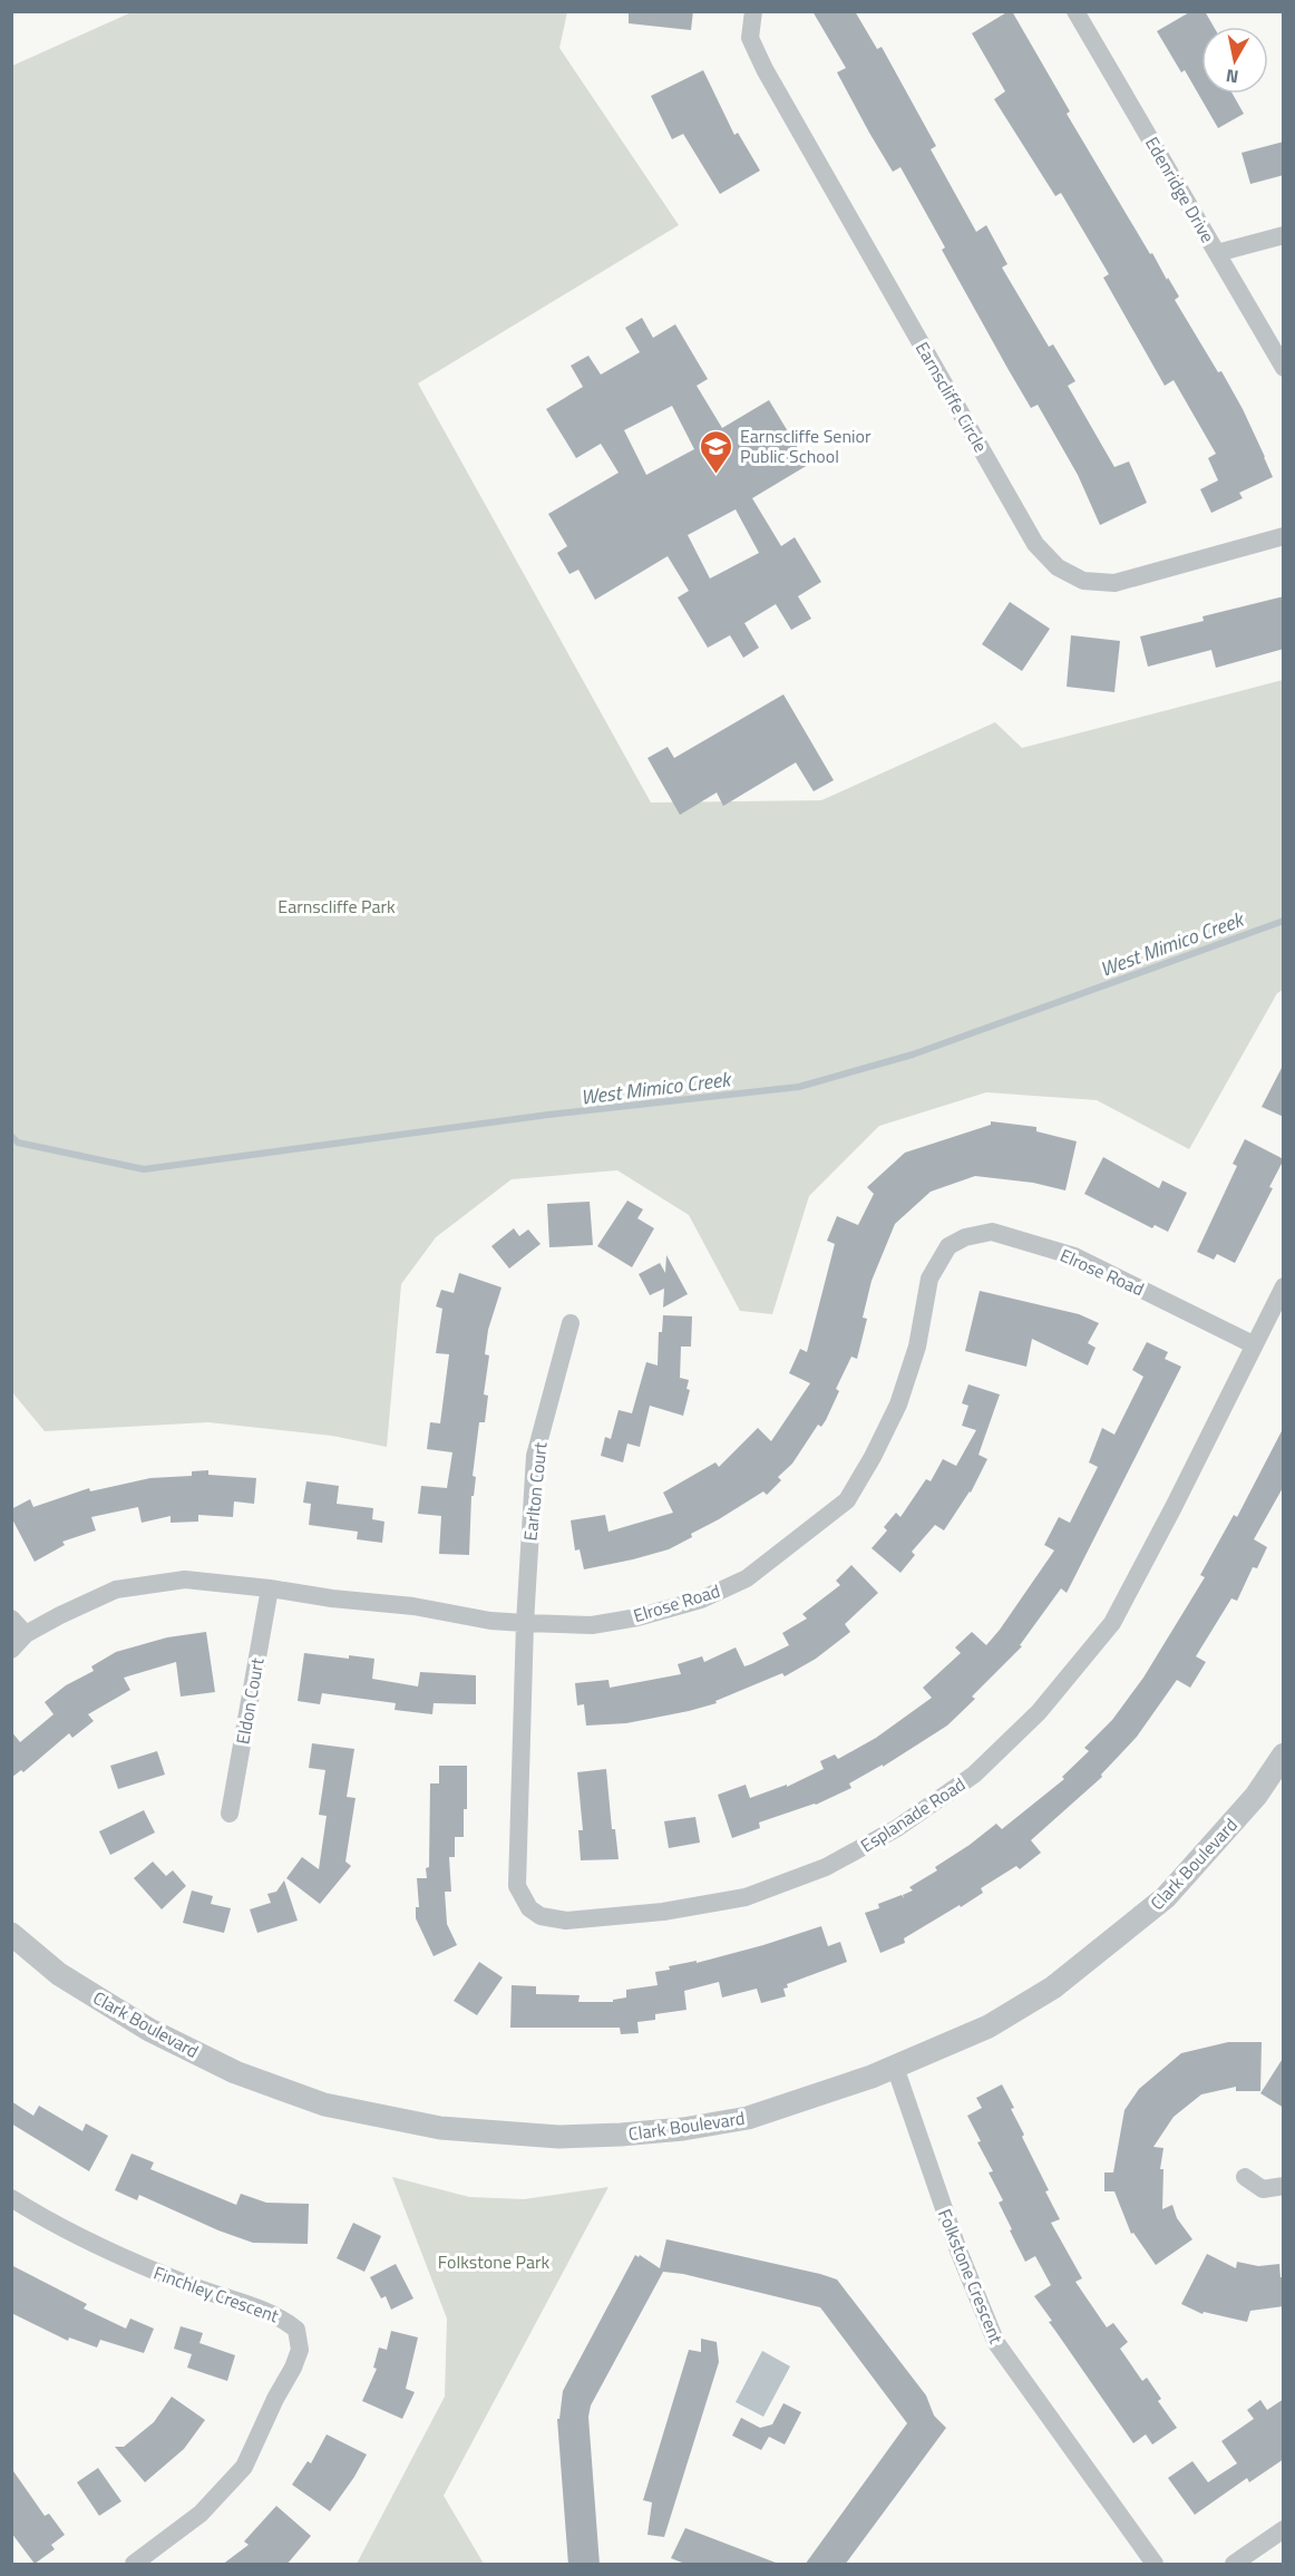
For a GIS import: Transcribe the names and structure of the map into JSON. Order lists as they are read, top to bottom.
{
  "streets": {
    "street": [
      "Edenridge Drive",
      "Earnscliffe Circle",
      "Elrose Road",
      "Earlton Court",
      "Eldon Court",
      "Esplanade Road",
      "Clark Boulevard",
      "Folkstone Crescent",
      "Finchley Crescent"
    ]
  },
  "crossings": [
    ["Elrose Road", "Earlton Court"],
    ["Elrose Road", "Eldon Court"],
    ["Elrose Road", "Esplanade Road"],
    ["Earlton Court", "Esplanade Road"],
    ["Clark Boulevard", "Folkstone Crescent"]
  ],
  "water": ["West Mimico Creek"],
  "parks": ["Earnscliffe Park", "Folkstone Park"],
  "places": {
    "school or university": ["Earnscliffe Senior Public School"]
  },
  "north": "bottom"
}
